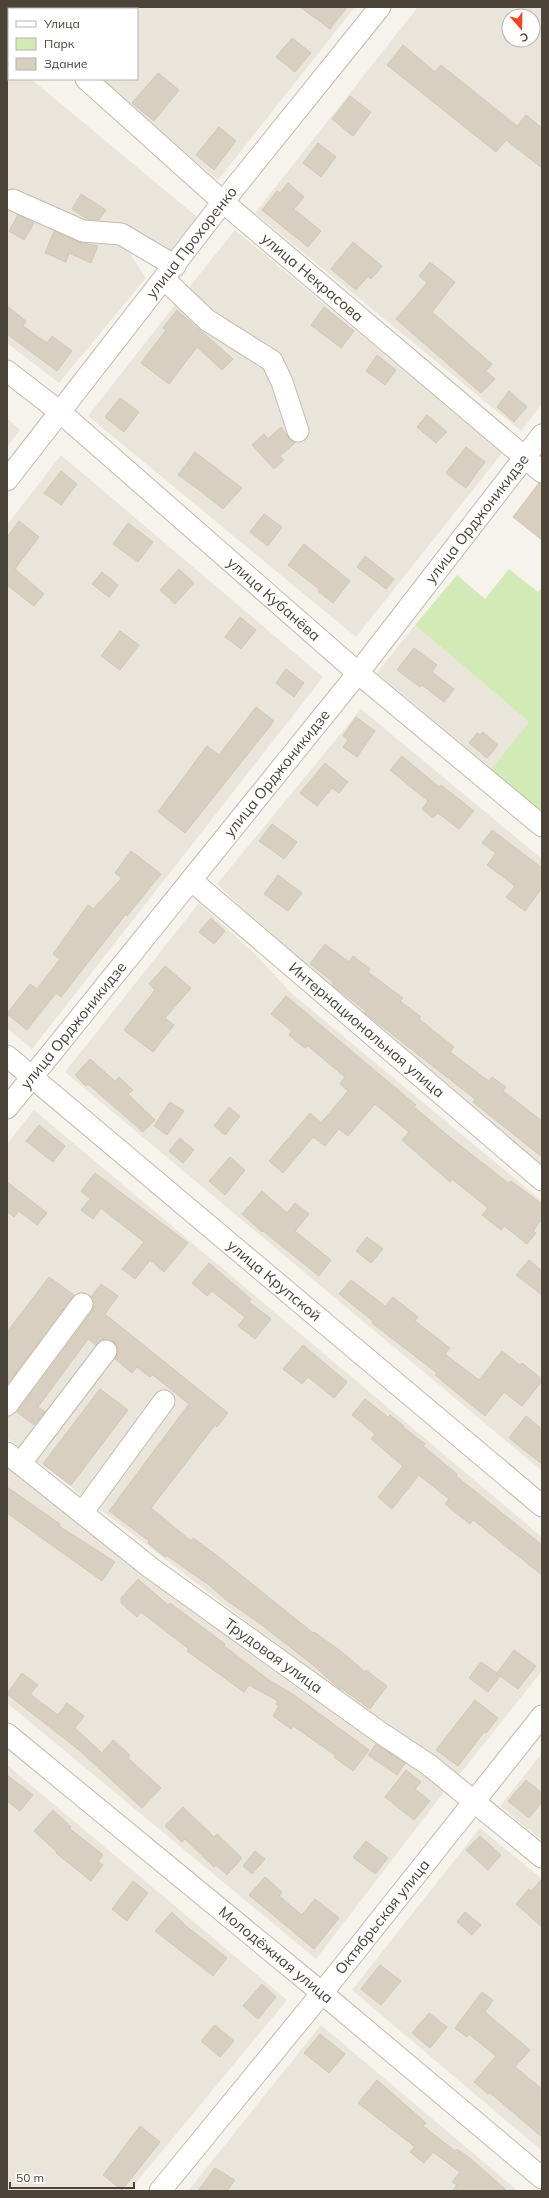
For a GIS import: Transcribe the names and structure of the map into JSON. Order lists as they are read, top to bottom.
{
  "streets": {
    "street": [
      "улица Прохоренко",
      "улица Некрасова",
      "улица Орджоникидзе",
      "улица Кубанёва",
      "Интернациональная улица",
      "улица Крупской",
      "Трудовая улица",
      "Октябрьская улица",
      "Молодёжная улица"
    ]
  },
  "crossings": [
    ["улица Прохоренко", "улица Некрасова"],
    ["улица Прохоренко", "улица Кубанёва"],
    ["улица Некрасова", "улица Орджоникидзе"],
    ["улица Орджоникидзе", "улица Кубанёва"],
    ["улица Орджоникидзе", "Интернациональная улица"],
    ["улица Орджоникидзе", "улица Крупской"],
    ["Трудовая улица", "Октябрьская улица"],
    ["Октябрьская улица", "Молодёжная улица"]
  ],
  "legend": ["Улица", "Парк", "Здание"],
  "scale_bar": "50 m",
  "north": "bottom"
}
